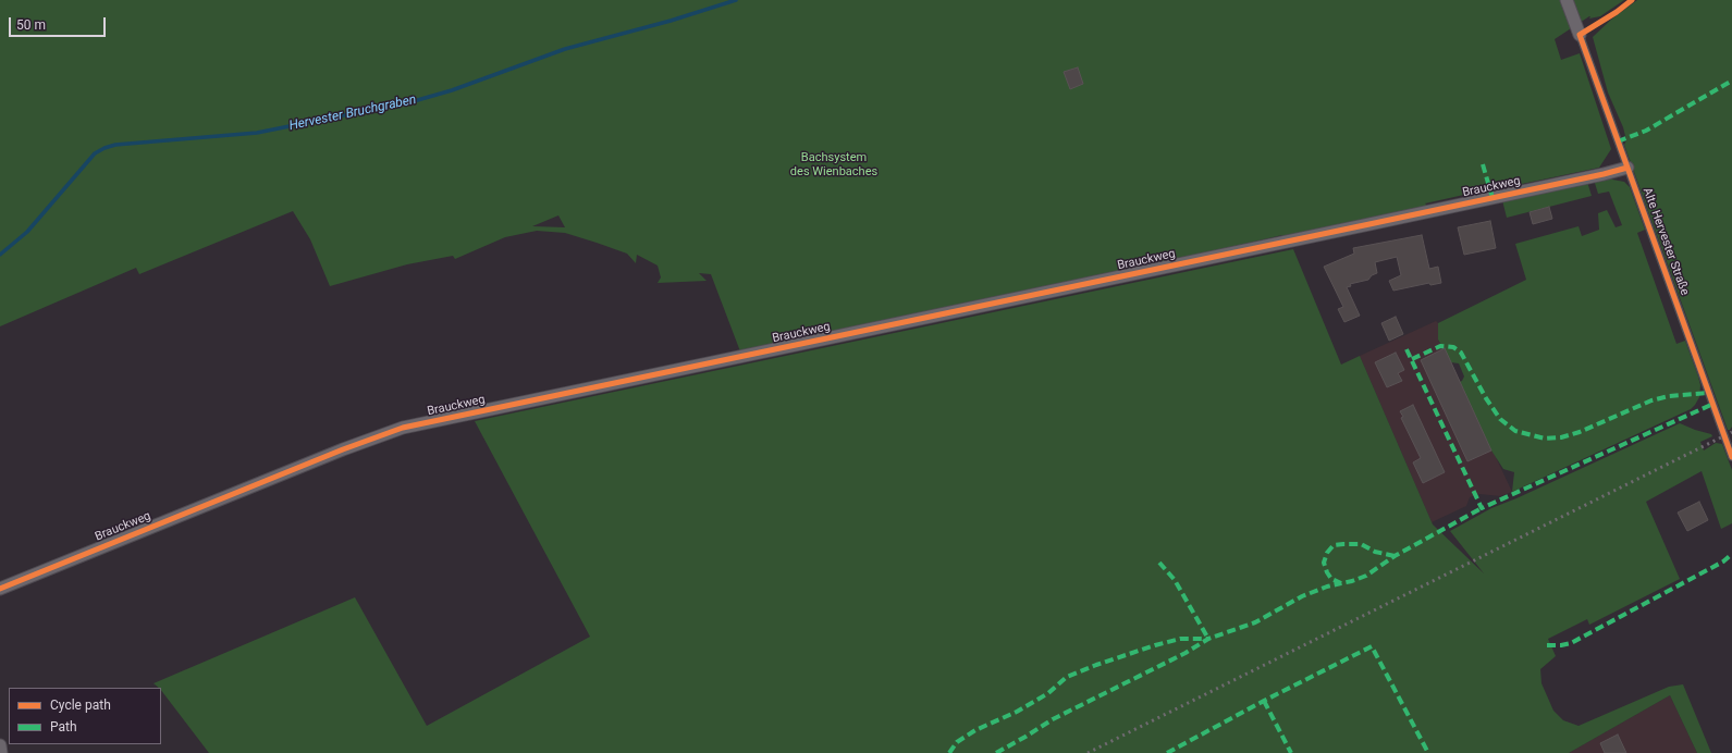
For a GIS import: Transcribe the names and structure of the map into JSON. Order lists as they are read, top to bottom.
{
  "streets": {
    "street": ["Brauckweg", "Alte Hervester Straße"]
  },
  "crossings": [
    ["Brauckweg", "Alte Hervester Straße"]
  ],
  "water": ["Hervester Bruchgraben"],
  "parks": ["Bachsystem des Wienbaches"],
  "legend": ["Cycle path", "Path"],
  "scale_bar": "50 m"
}
